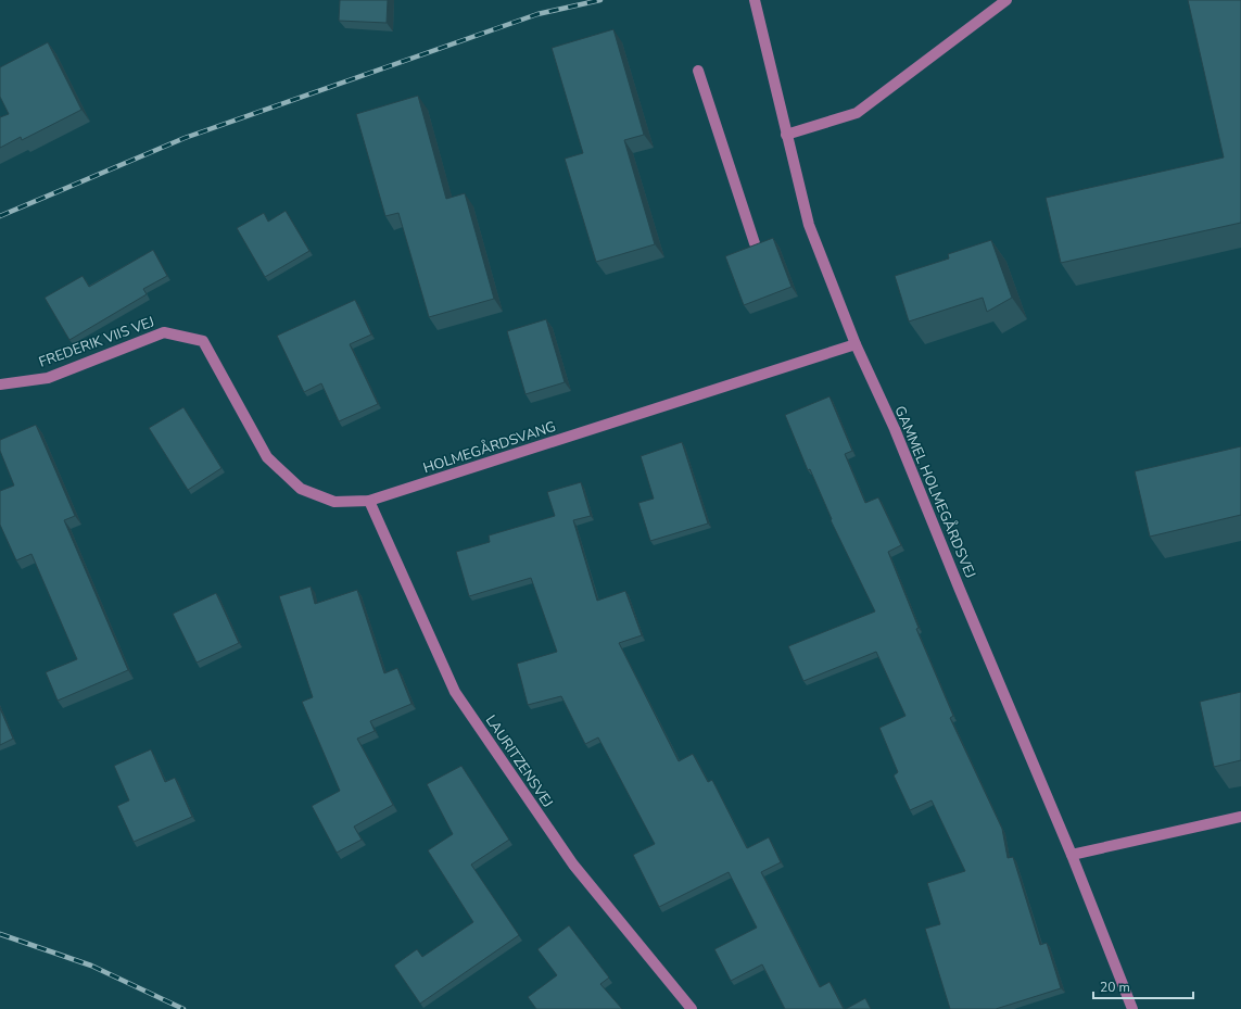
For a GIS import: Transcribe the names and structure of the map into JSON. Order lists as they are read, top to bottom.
{
  "streets": {
    "street": [
      "FREDERIK VIIS VEJ",
      "HOLMEGÅRDSVANG",
      "GAMMEL HOLMEGÅRDSVEJ",
      "LAURITZENSVEJ"
    ]
  },
  "crossings": [
    ["FREDERIK VIIS VEJ", "HOLMEGÅRDSVANG"],
    ["HOLMEGÅRDSVANG", "GAMMEL HOLMEGÅRDSVEJ"],
    ["HOLMEGÅRDSVANG", "LAURITZENSVEJ"]
  ],
  "scale_bar": "20 m"
}
